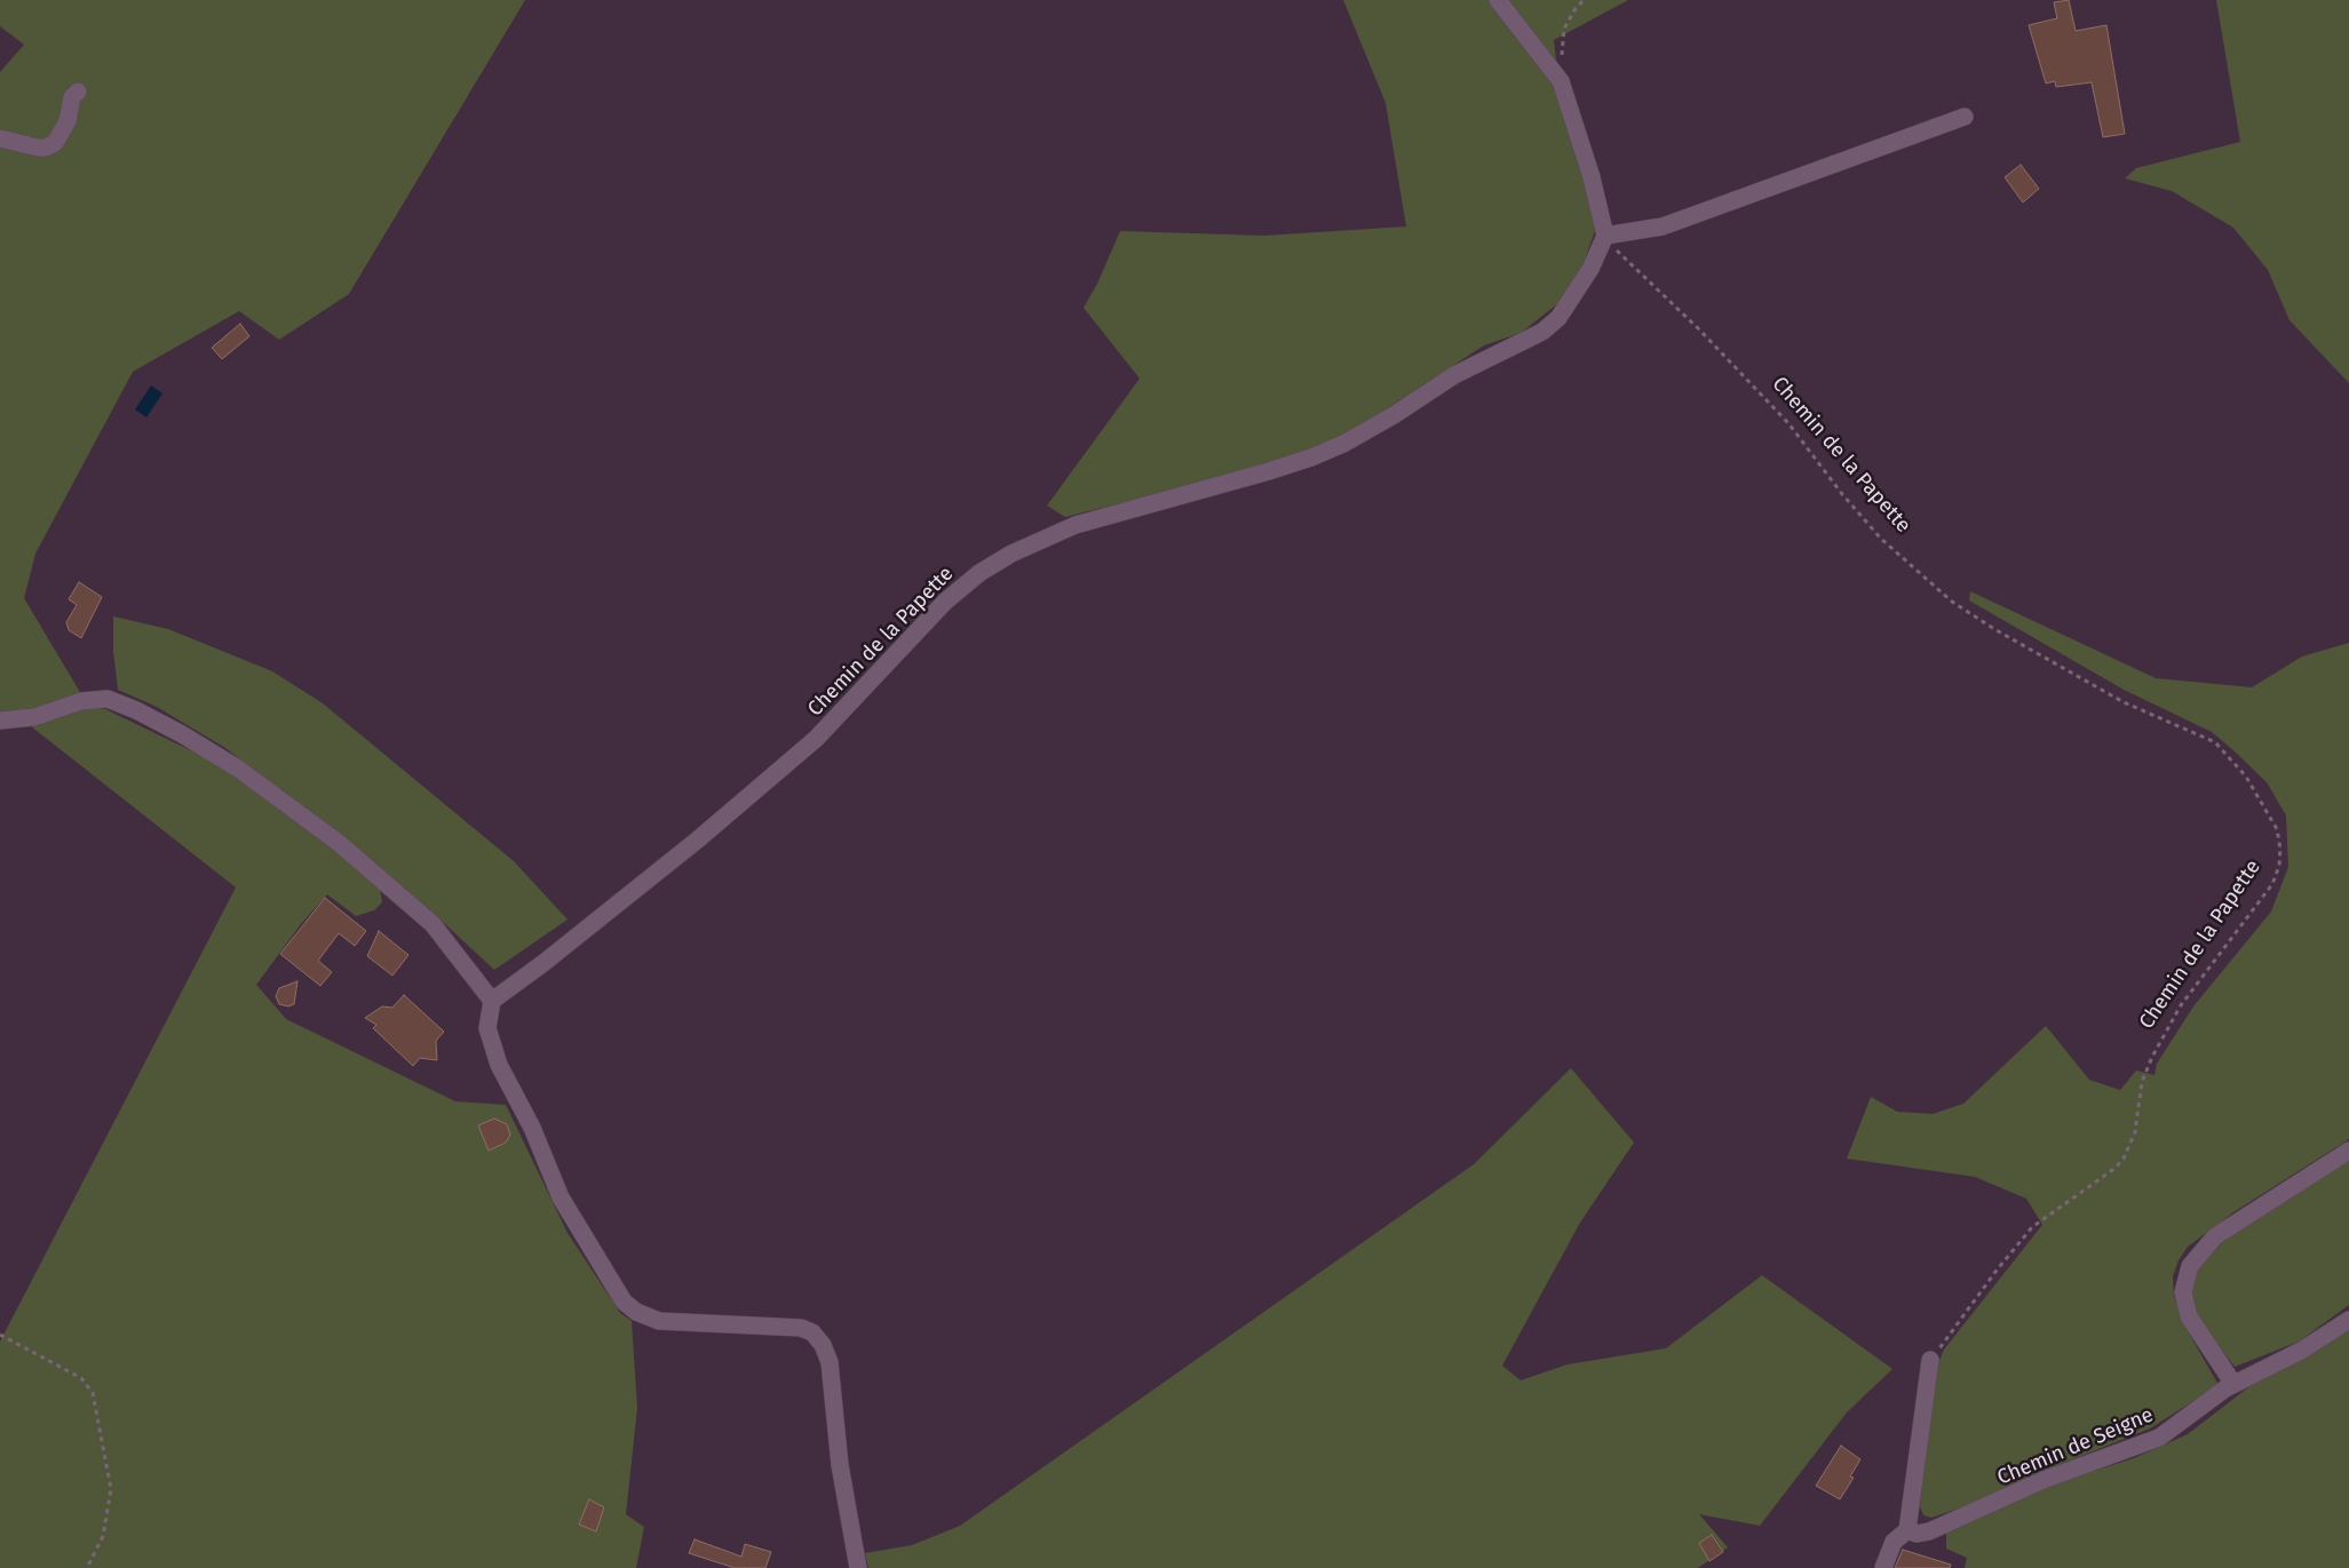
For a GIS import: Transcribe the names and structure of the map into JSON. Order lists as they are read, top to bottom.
{
  "streets": {
    "street": ["Chemin de la Papette", "Chemin de Seigne"]
  }
}
